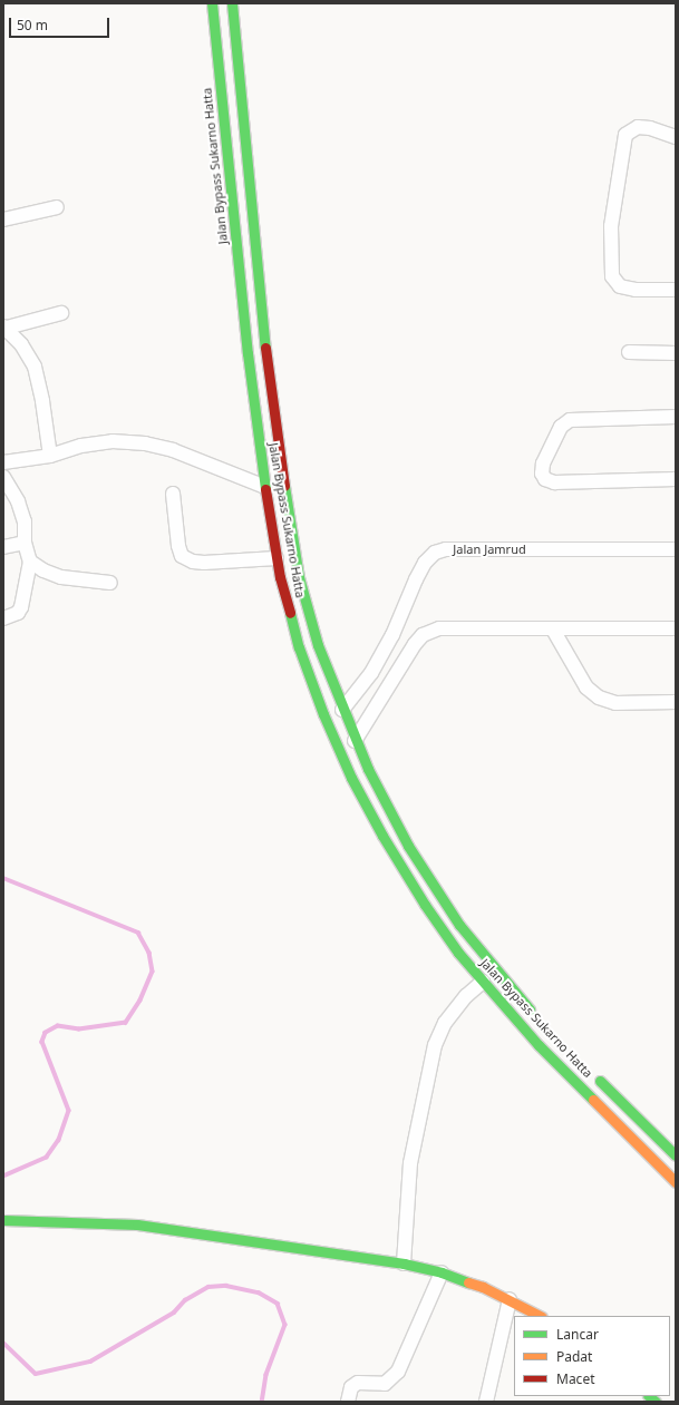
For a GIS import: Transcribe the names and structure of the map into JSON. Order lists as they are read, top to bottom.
{
  "streets": {
    "main road": ["Jalan Bypass Sukarno Hatta"],
    "street": ["Jalan Jamrud"]
  },
  "crossings": [
    ["Jalan Bypass Sukarno Hatta", "Jalan Jamrud"]
  ],
  "legend": ["Lancar", "Padat", "Macet"],
  "scale_bar": "50 m"
}
